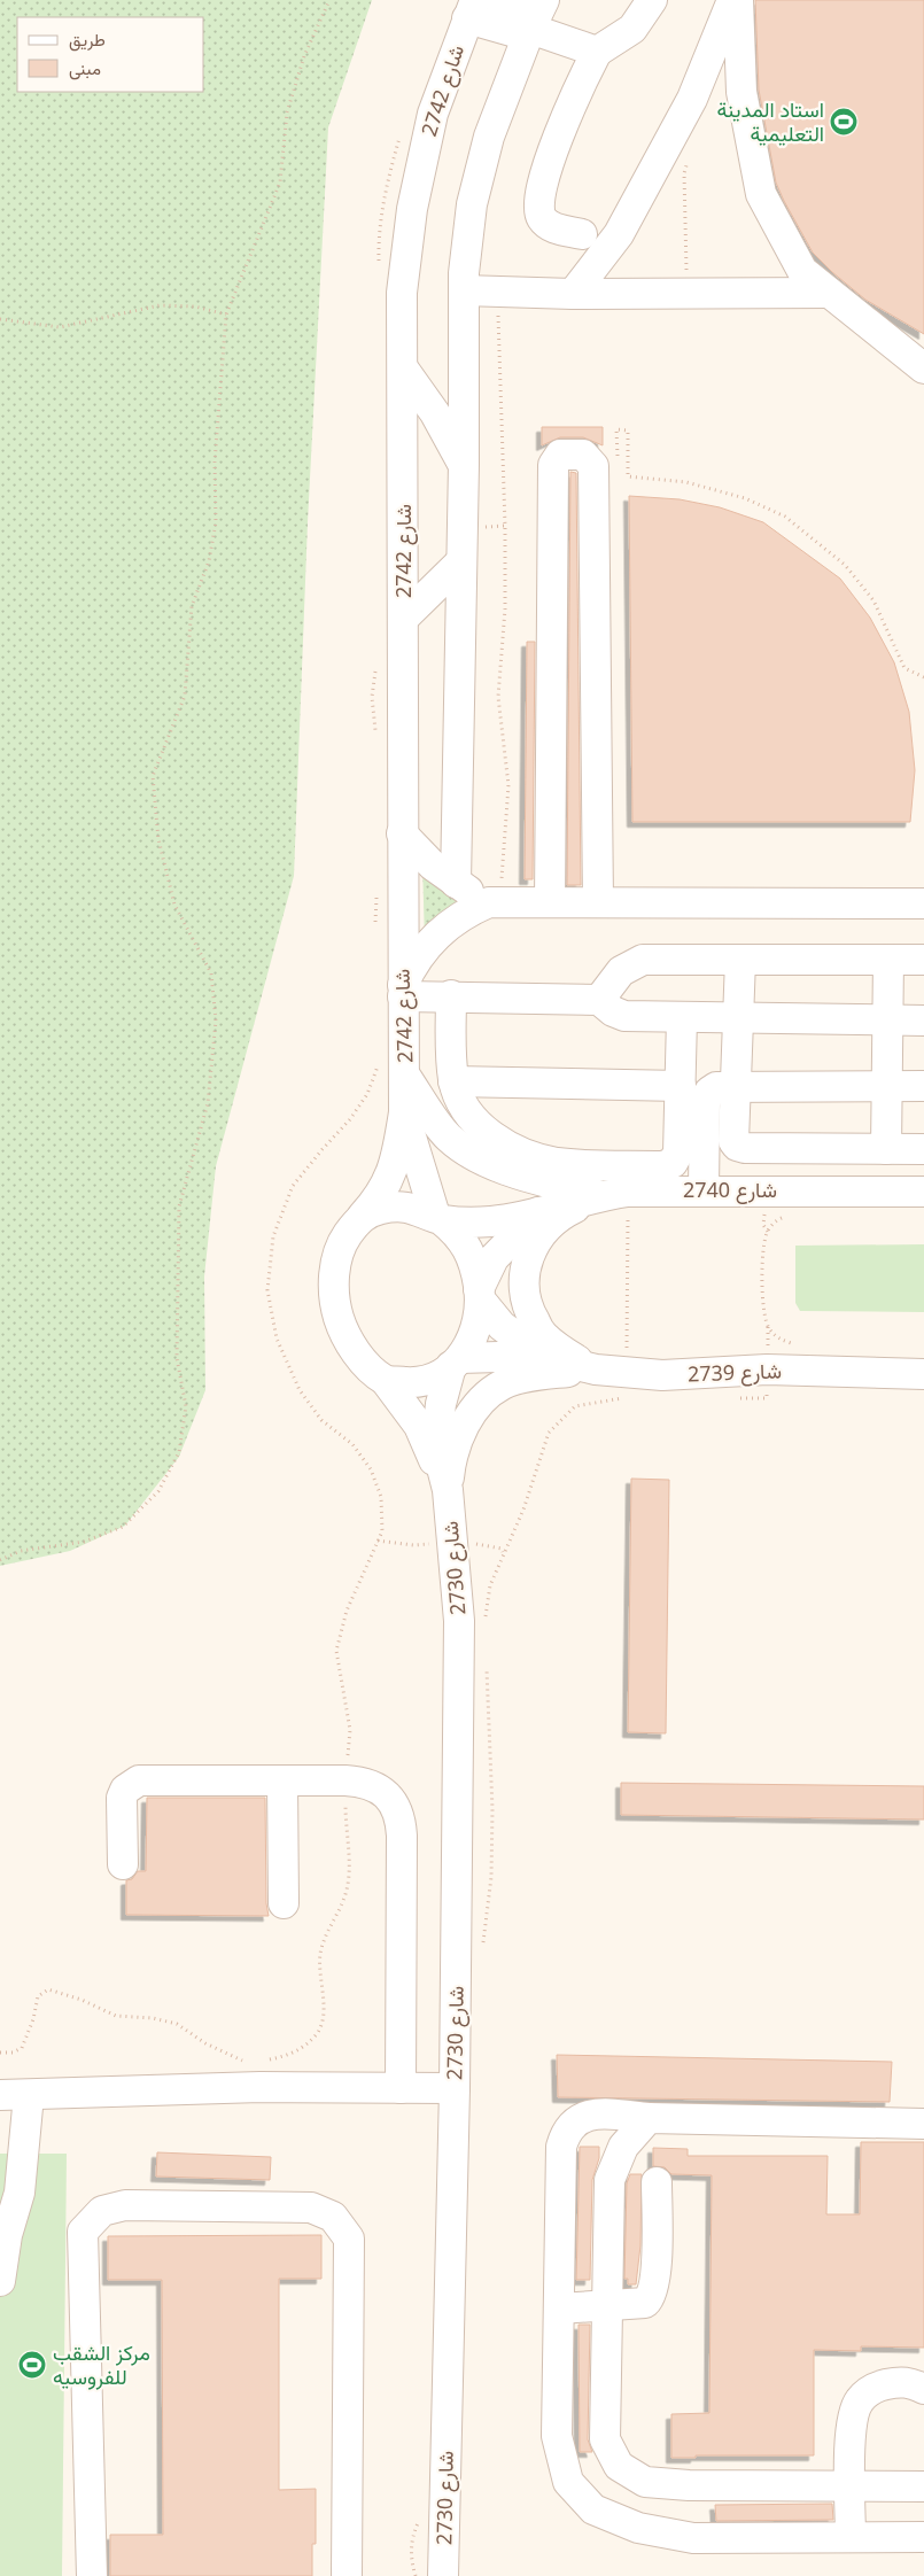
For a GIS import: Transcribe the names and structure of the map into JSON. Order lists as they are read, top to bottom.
{
  "streets": {
    "street": [
      "شارع 2742",
      "شارع 2740",
      "شارع 2739",
      "شارع 2730"
    ]
  },
  "crossings": [
    ["شارع 2742", "شارع 2740"],
    ["شارع 2742", "شارع 2739"],
    ["شارع 2742", "شارع 2730"],
    ["شارع 2740", "شارع 2739"],
    ["شارع 2740", "شارع 2730"],
    ["شارع 2739", "شارع 2730"]
  ],
  "places": {
    "sports": ["استاد المدينة التعليمية", "مركز الشقب للفروسيه"]
  },
  "legend": ["طريق", "مبنى"]
}
